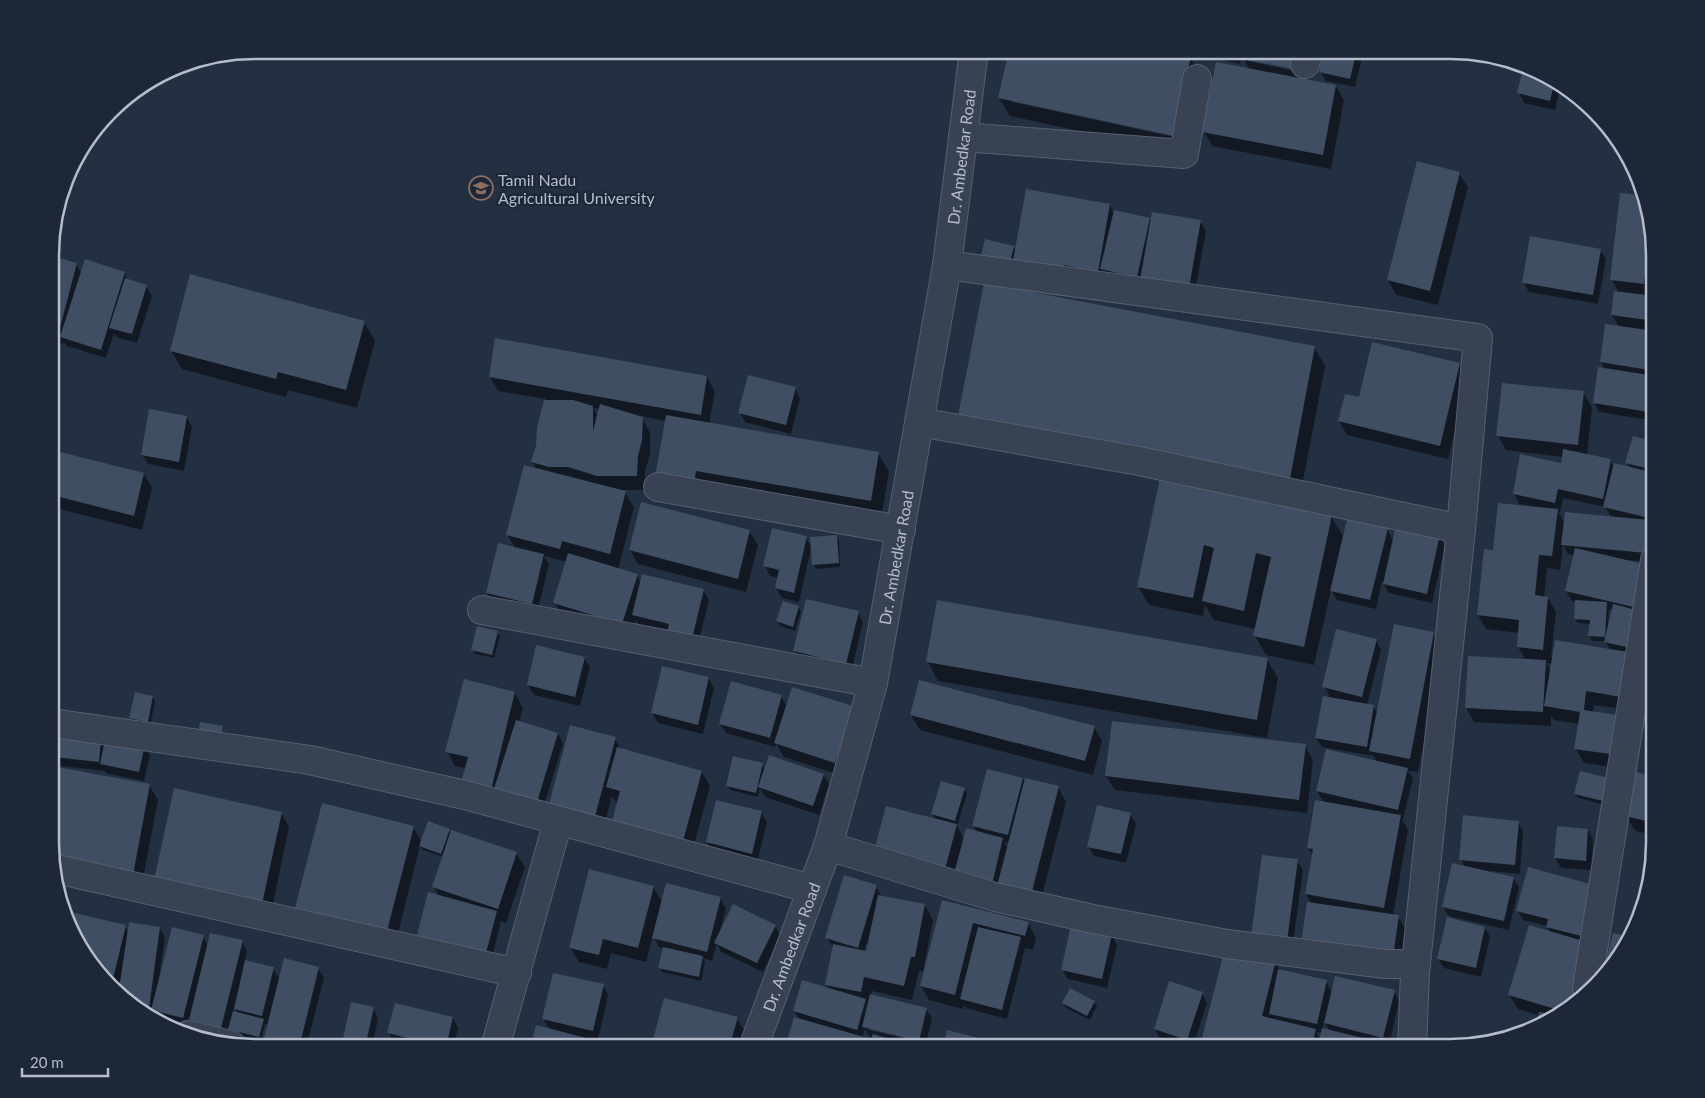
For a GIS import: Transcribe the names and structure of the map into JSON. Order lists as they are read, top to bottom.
{
  "streets": {
    "street": ["Dr. Ambedkar Road"]
  },
  "places": {
    "school or university": ["Tamil Nadu Agricultural University"]
  },
  "scale_bar": "20 m"
}
